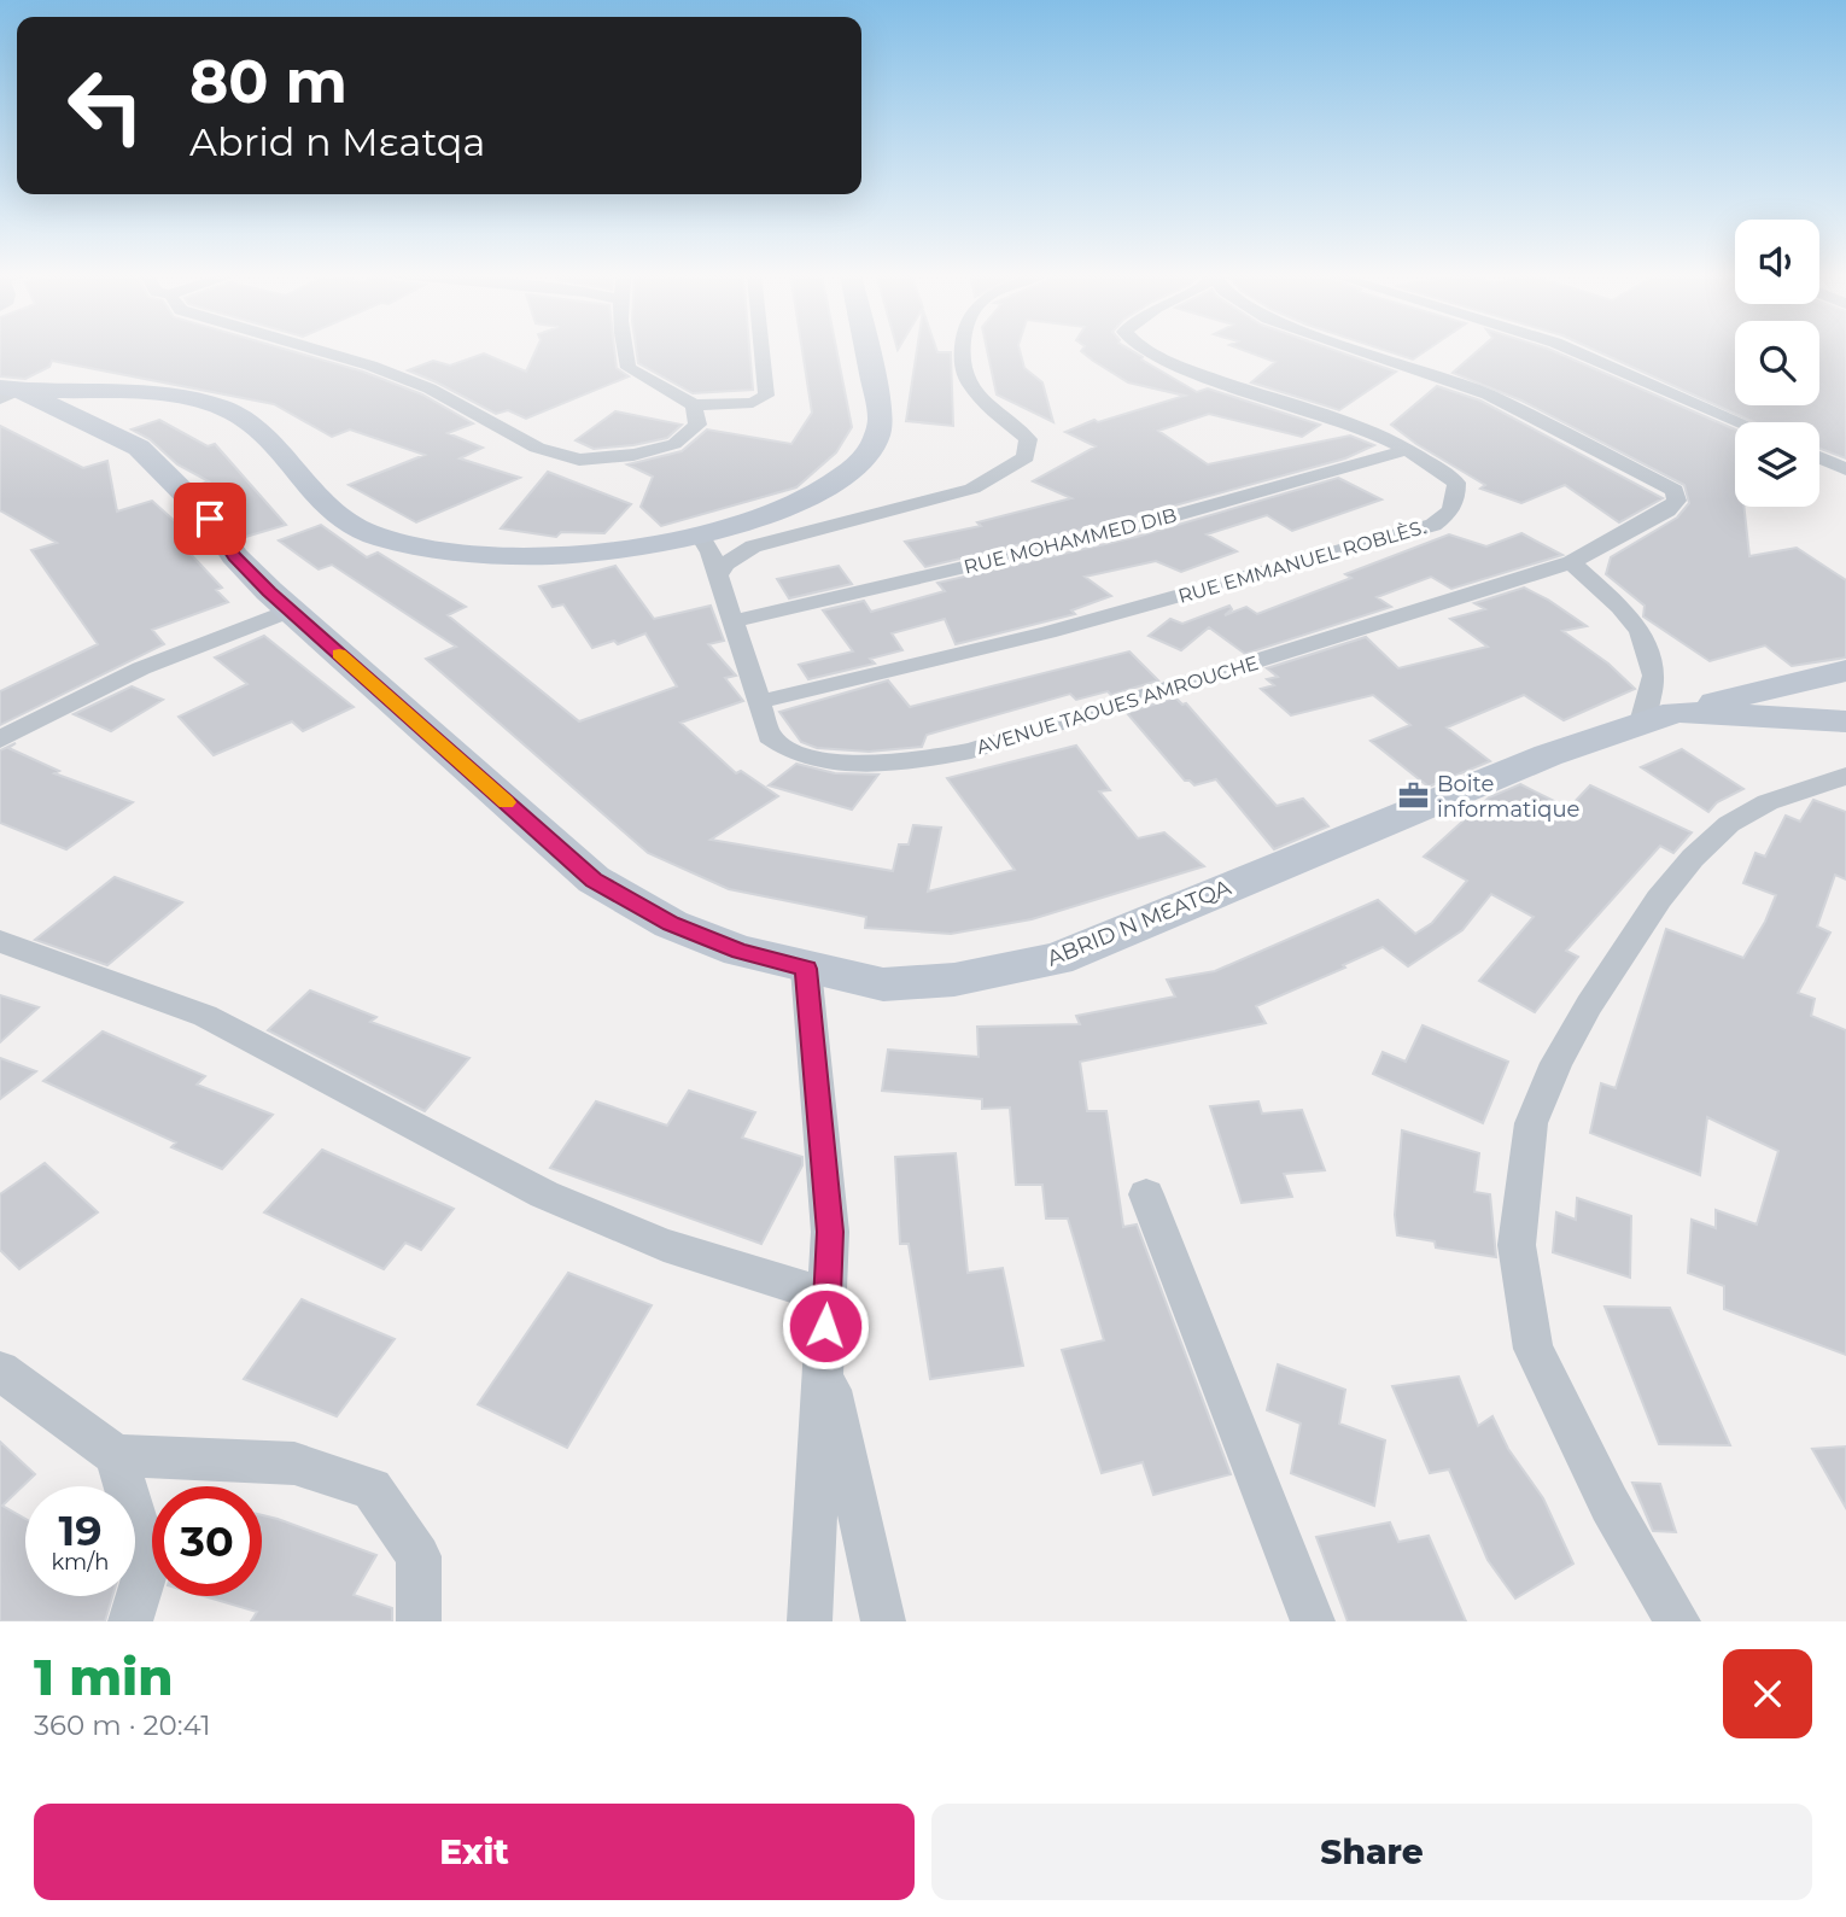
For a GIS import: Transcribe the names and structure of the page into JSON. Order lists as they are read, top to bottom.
{
  "streets": {
    "main road": ["ABRID N MƐATQA"],
    "street": ["RUE MOHAMMED DIB", "RUE EMMANUEL ROBLÈS.", "AVENUE TAOUES AMROUCHE"]
  },
  "crossings": [
    ["RUE MOHAMMED DIB", "RUE EMMANUEL ROBLÈS."],
    ["RUE MOHAMMED DIB", "AVENUE TAOUES AMROUCHE"],
    ["RUE EMMANUEL ROBLÈS.", "AVENUE TAOUES AMROUCHE"]
  ],
  "places": {
    "office": ["Boite informatique"]
  },
  "page": {
    "turn": ["80 m", "Abrid n Mɛatqa"],
    "speed": "19 km/h",
    "limit": "30",
    "heading": ["1 min", "360 m · 20:41"],
    "buttons": ["Exit", "Share"]
  }
}
